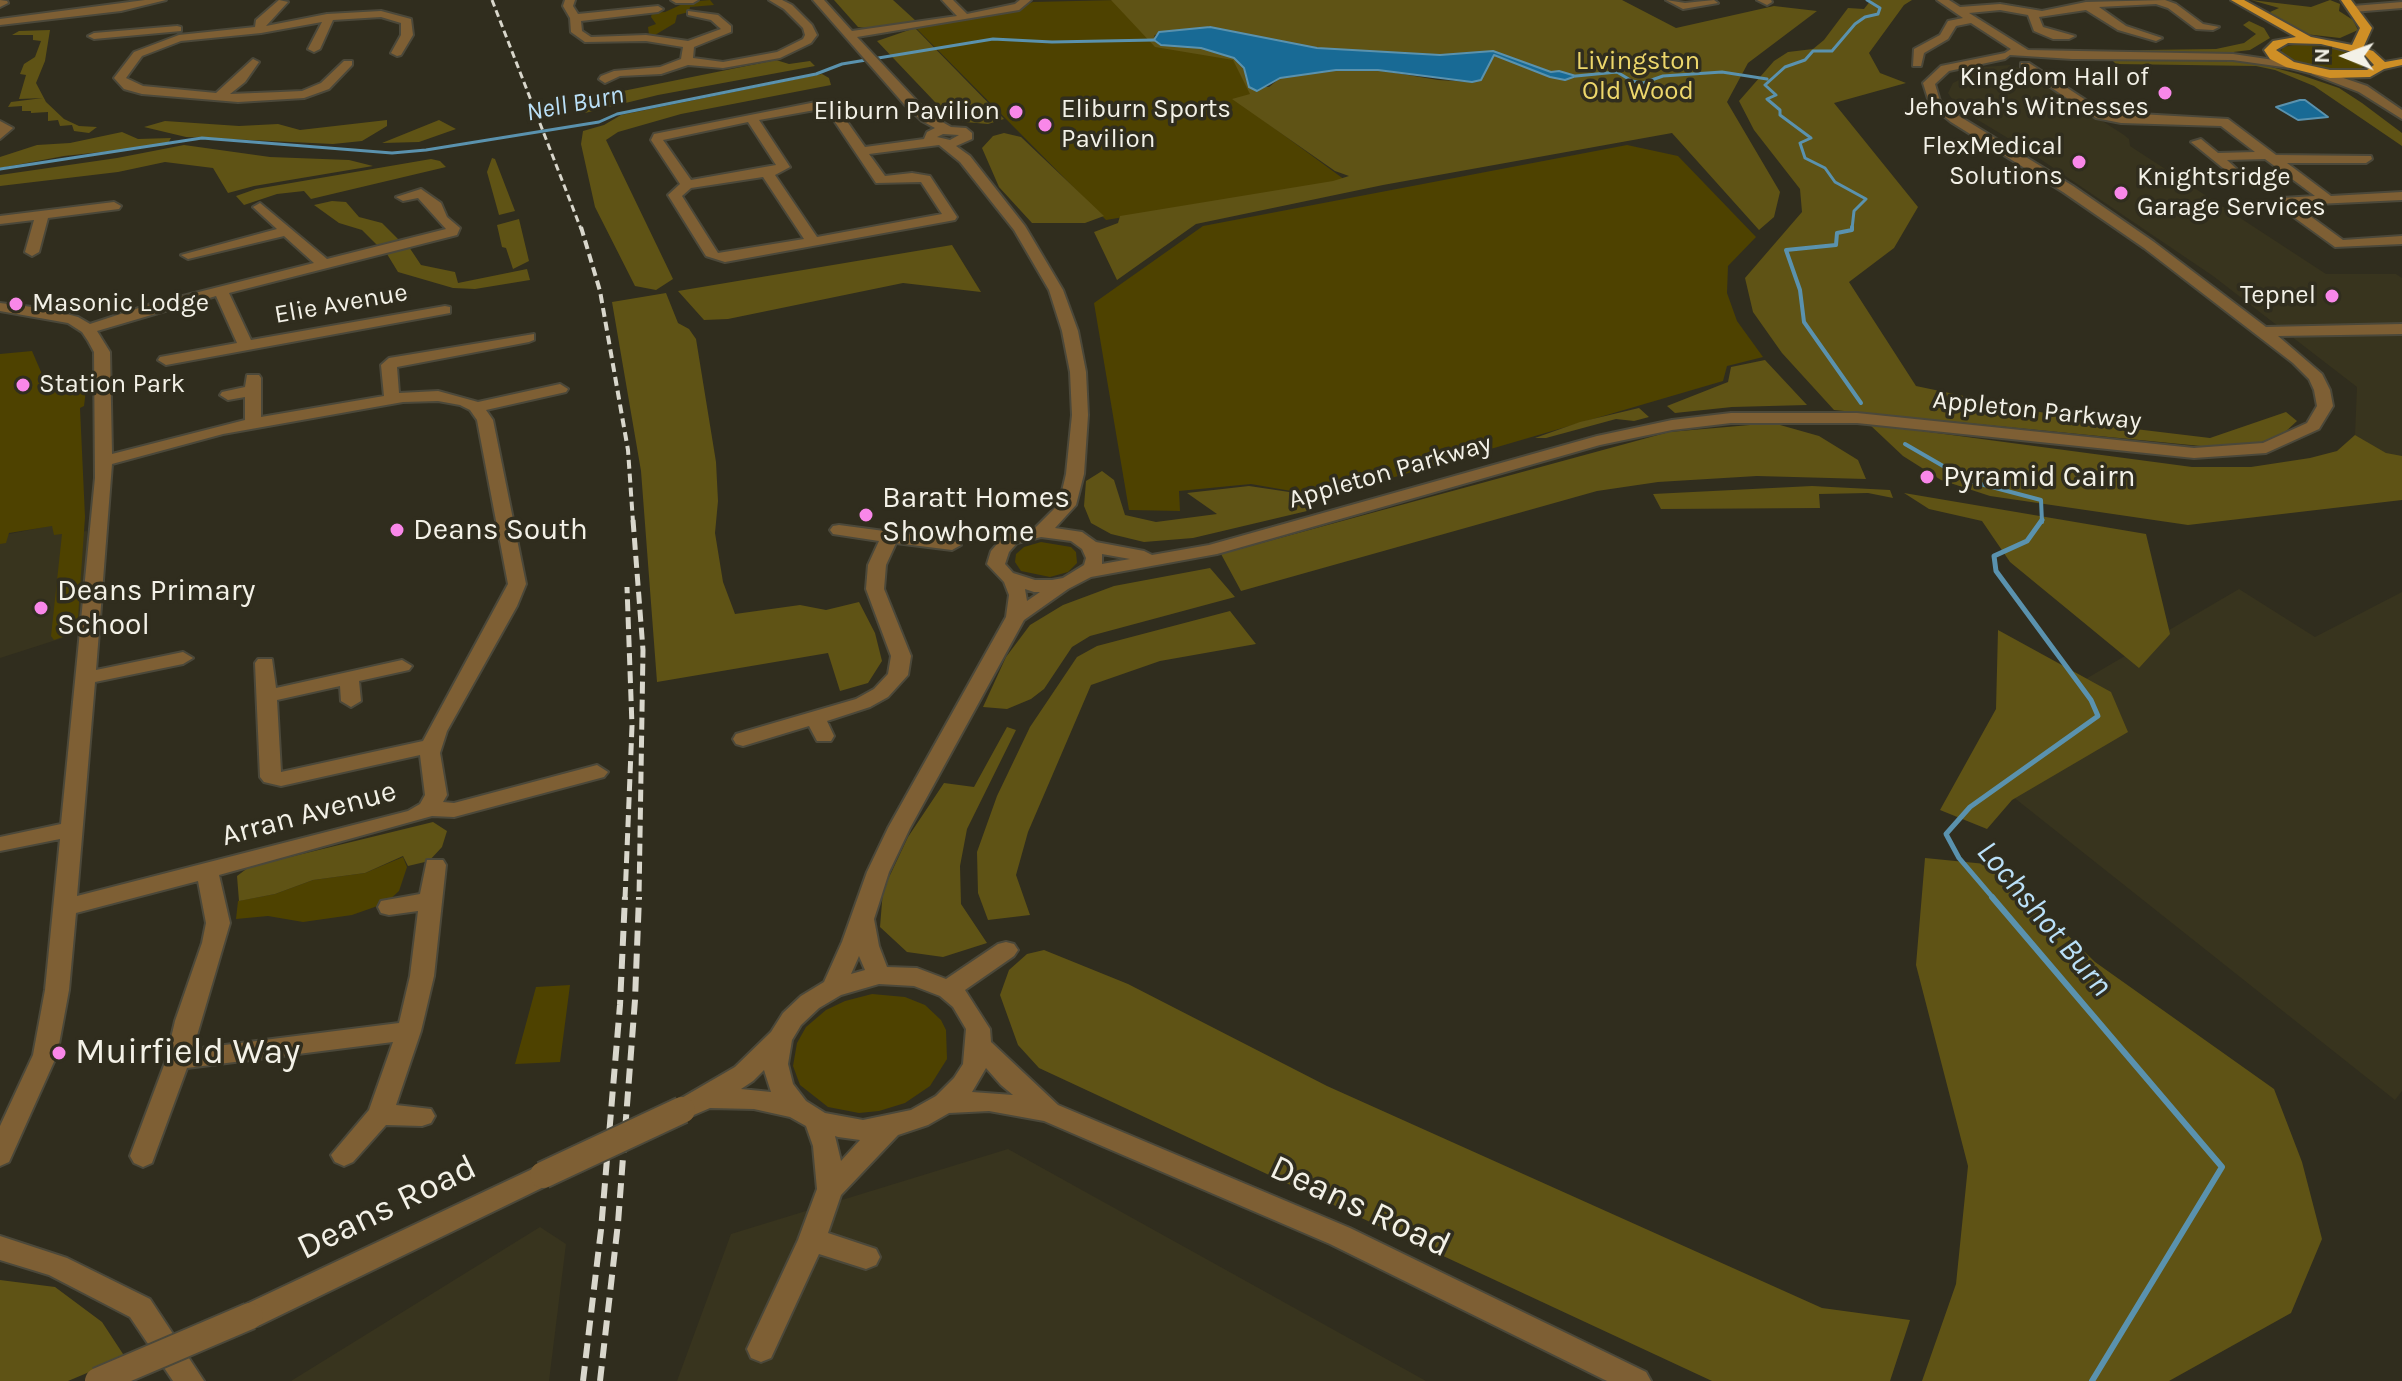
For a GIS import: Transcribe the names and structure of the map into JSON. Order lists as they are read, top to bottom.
{
  "streets": {
    "street": [
      "Elie Avenue",
      "Appleton Parkway",
      "Arran Avenue",
      "Deans Road"
    ]
  },
  "water": ["Nell Burn", "Lochshot Burn"],
  "parks": ["Livingston Old Wood"],
  "places": [
    "Kingdom Hall of Jehovah's Witnesses",
    "Eliburn Pavilion",
    "Eliburn Sports Pavilion",
    "FlexMedical Solutions",
    "Knightsridge Garage Services",
    "Tepnel",
    "Masonic Lodge",
    "Station Park",
    "Pyramid Cairn",
    "Baratt Homes Showhome",
    "Deans South",
    "Deans Primary School",
    "Muirfield Way"
  ],
  "north": "left"
}
